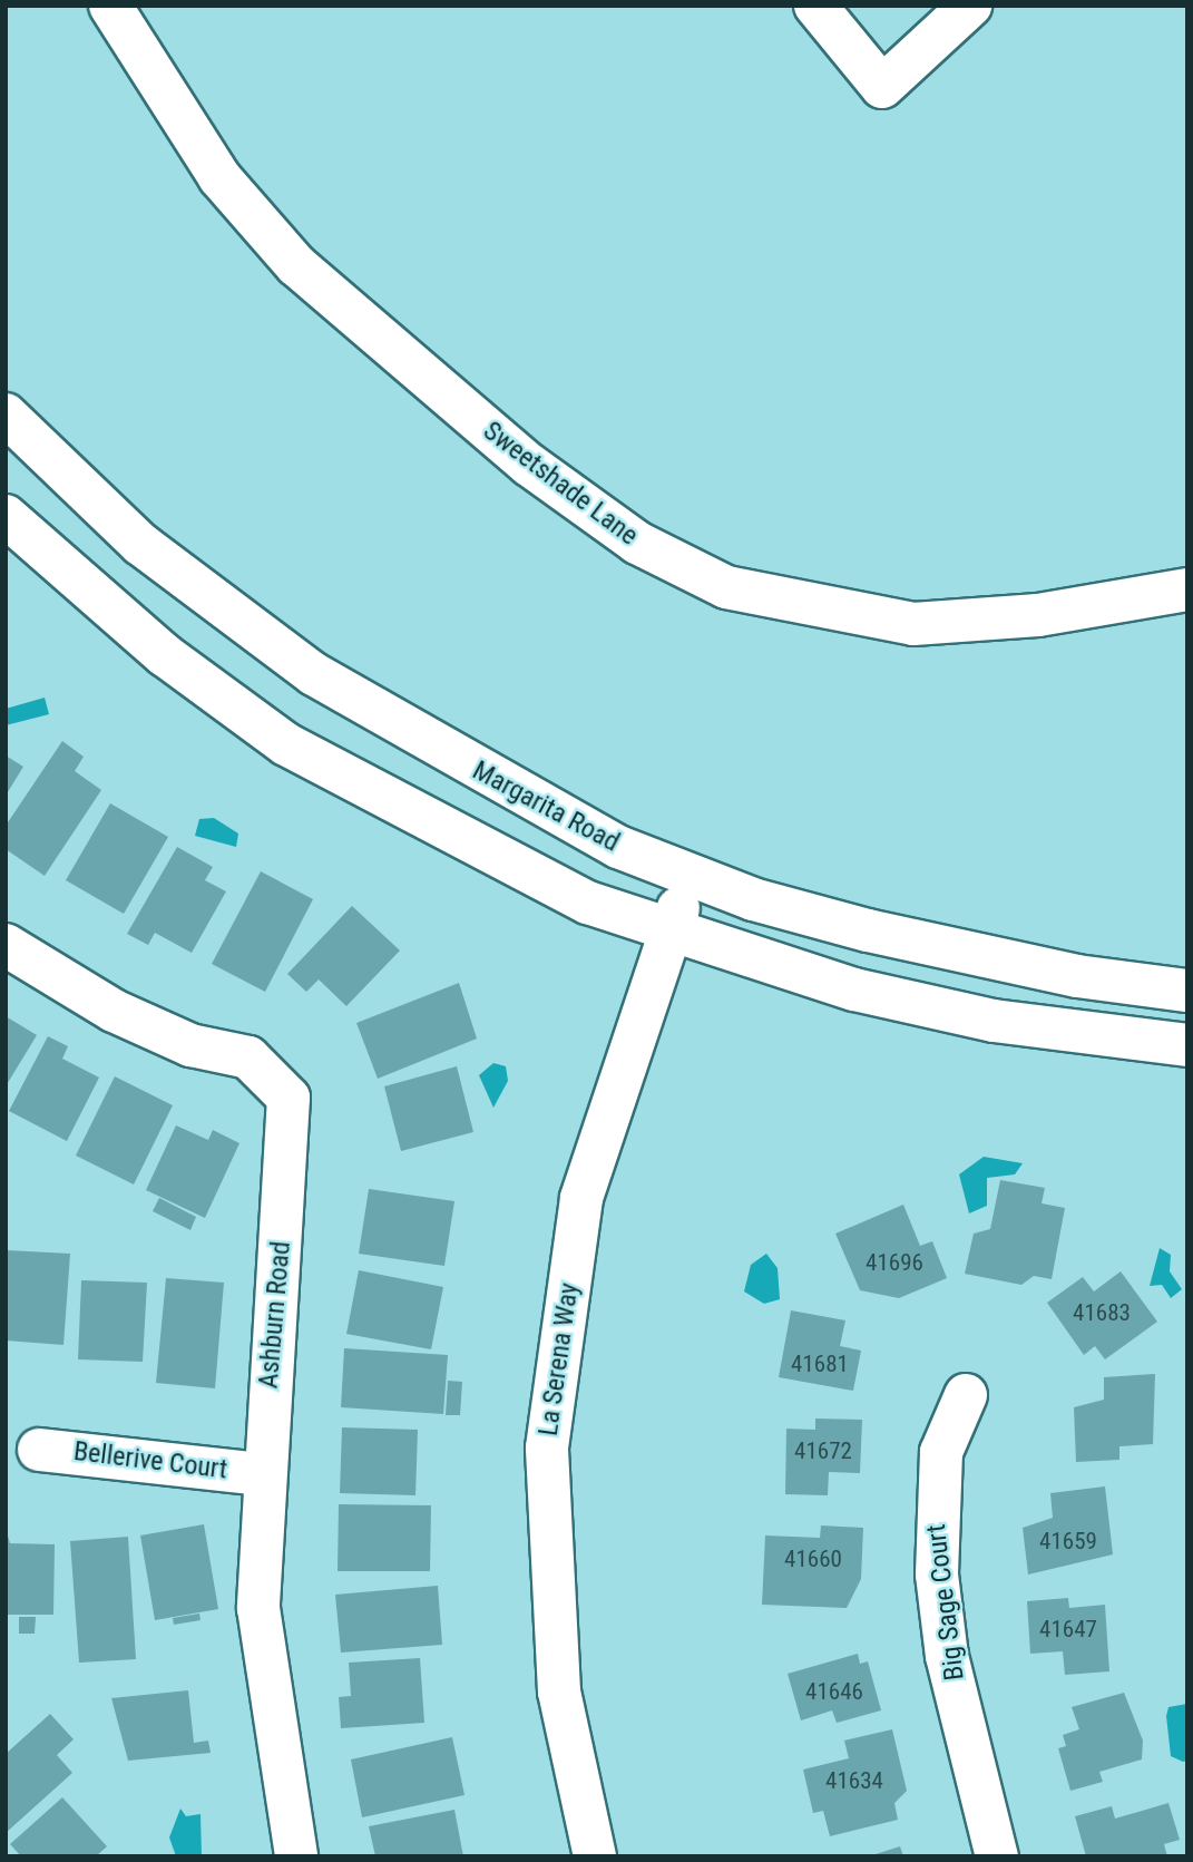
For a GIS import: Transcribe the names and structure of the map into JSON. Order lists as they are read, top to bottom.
{
  "streets": {
    "main road": [
      "Sweetshade Lane",
      "Margarita Road",
      "Ashburn Road",
      "La Serena Way",
      "Bellerive Court",
      "Big Sage Court"
    ]
  },
  "crossings": [
    ["Margarita Road", "La Serena Way"],
    ["Ashburn Road", "Bellerive Court"]
  ],
  "house_numbers": [
    "41696",
    "41683",
    "41681",
    "41672",
    "41659",
    "41660",
    "41647",
    "41646",
    "41634"
  ]
}
